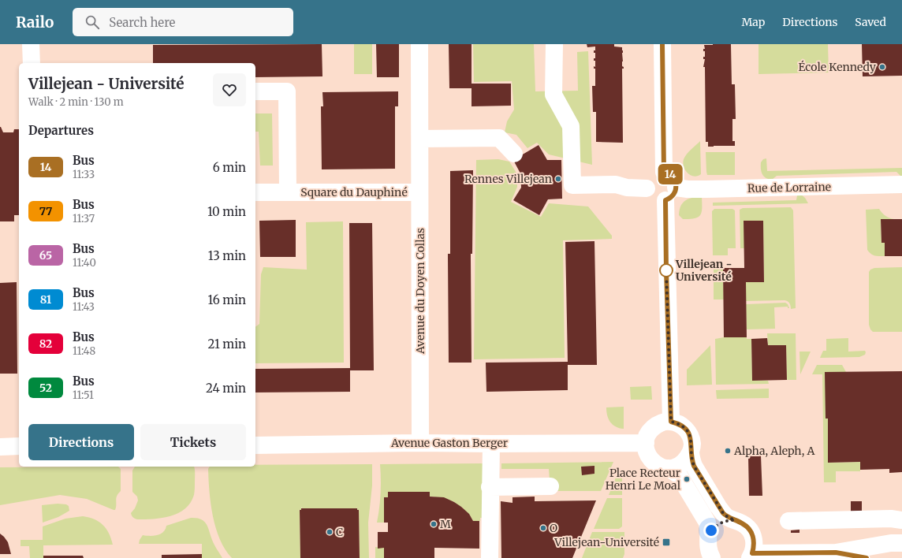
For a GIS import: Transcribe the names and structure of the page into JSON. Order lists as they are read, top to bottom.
{
  "streets": {
    "street": [
      "Rue de Lorraine",
      "Square du Dauphiné",
      "Avenue du Doyen Collas",
      "Avenue Gaston Berger"
    ]
  },
  "crossings": [
    ["Square du Dauphiné", "Avenue du Doyen Collas"],
    ["Avenue du Doyen Collas", "Avenue Gaston Berger"]
  ],
  "places": {
    "other": [
      "École Kennedy",
      "Rennes Villejean",
      "Villejean - Université",
      "Alpha, Aleph, A",
      "Place Recteur Henri Le Moal",
      "M",
      "O",
      "C"
    ],
    "transit": ["Villejean-Université"]
  },
  "lines": ["bus line 14"],
  "page": {
    "header": "Railo",
    "search": "Search here",
    "nav": ["Map", "Directions", "Saved"],
    "on_map": "14",
    "heading": [
      ["Villejean - Université", "Walk · 2 min · 130 m"],
      "Departures"
    ],
    "list": [
      {
        "mark": "14",
        "name": "Bus",
        "note": "11:33",
        "value": "6 min"
      },
      {
        "mark": "77",
        "name": "Bus",
        "note": "11:37",
        "value": "10 min"
      },
      {
        "mark": "65",
        "name": "Bus",
        "note": "11:40",
        "value": "13 min"
      },
      {
        "mark": "81",
        "name": "Bus",
        "note": "11:43",
        "value": "16 min"
      },
      {
        "mark": "82",
        "name": "Bus",
        "note": "11:48",
        "value": "21 min"
      },
      {
        "mark": "52",
        "name": "Bus",
        "note": "11:51",
        "value": "24 min"
      }
    ],
    "buttons": ["Directions", "Tickets"]
  }
}
